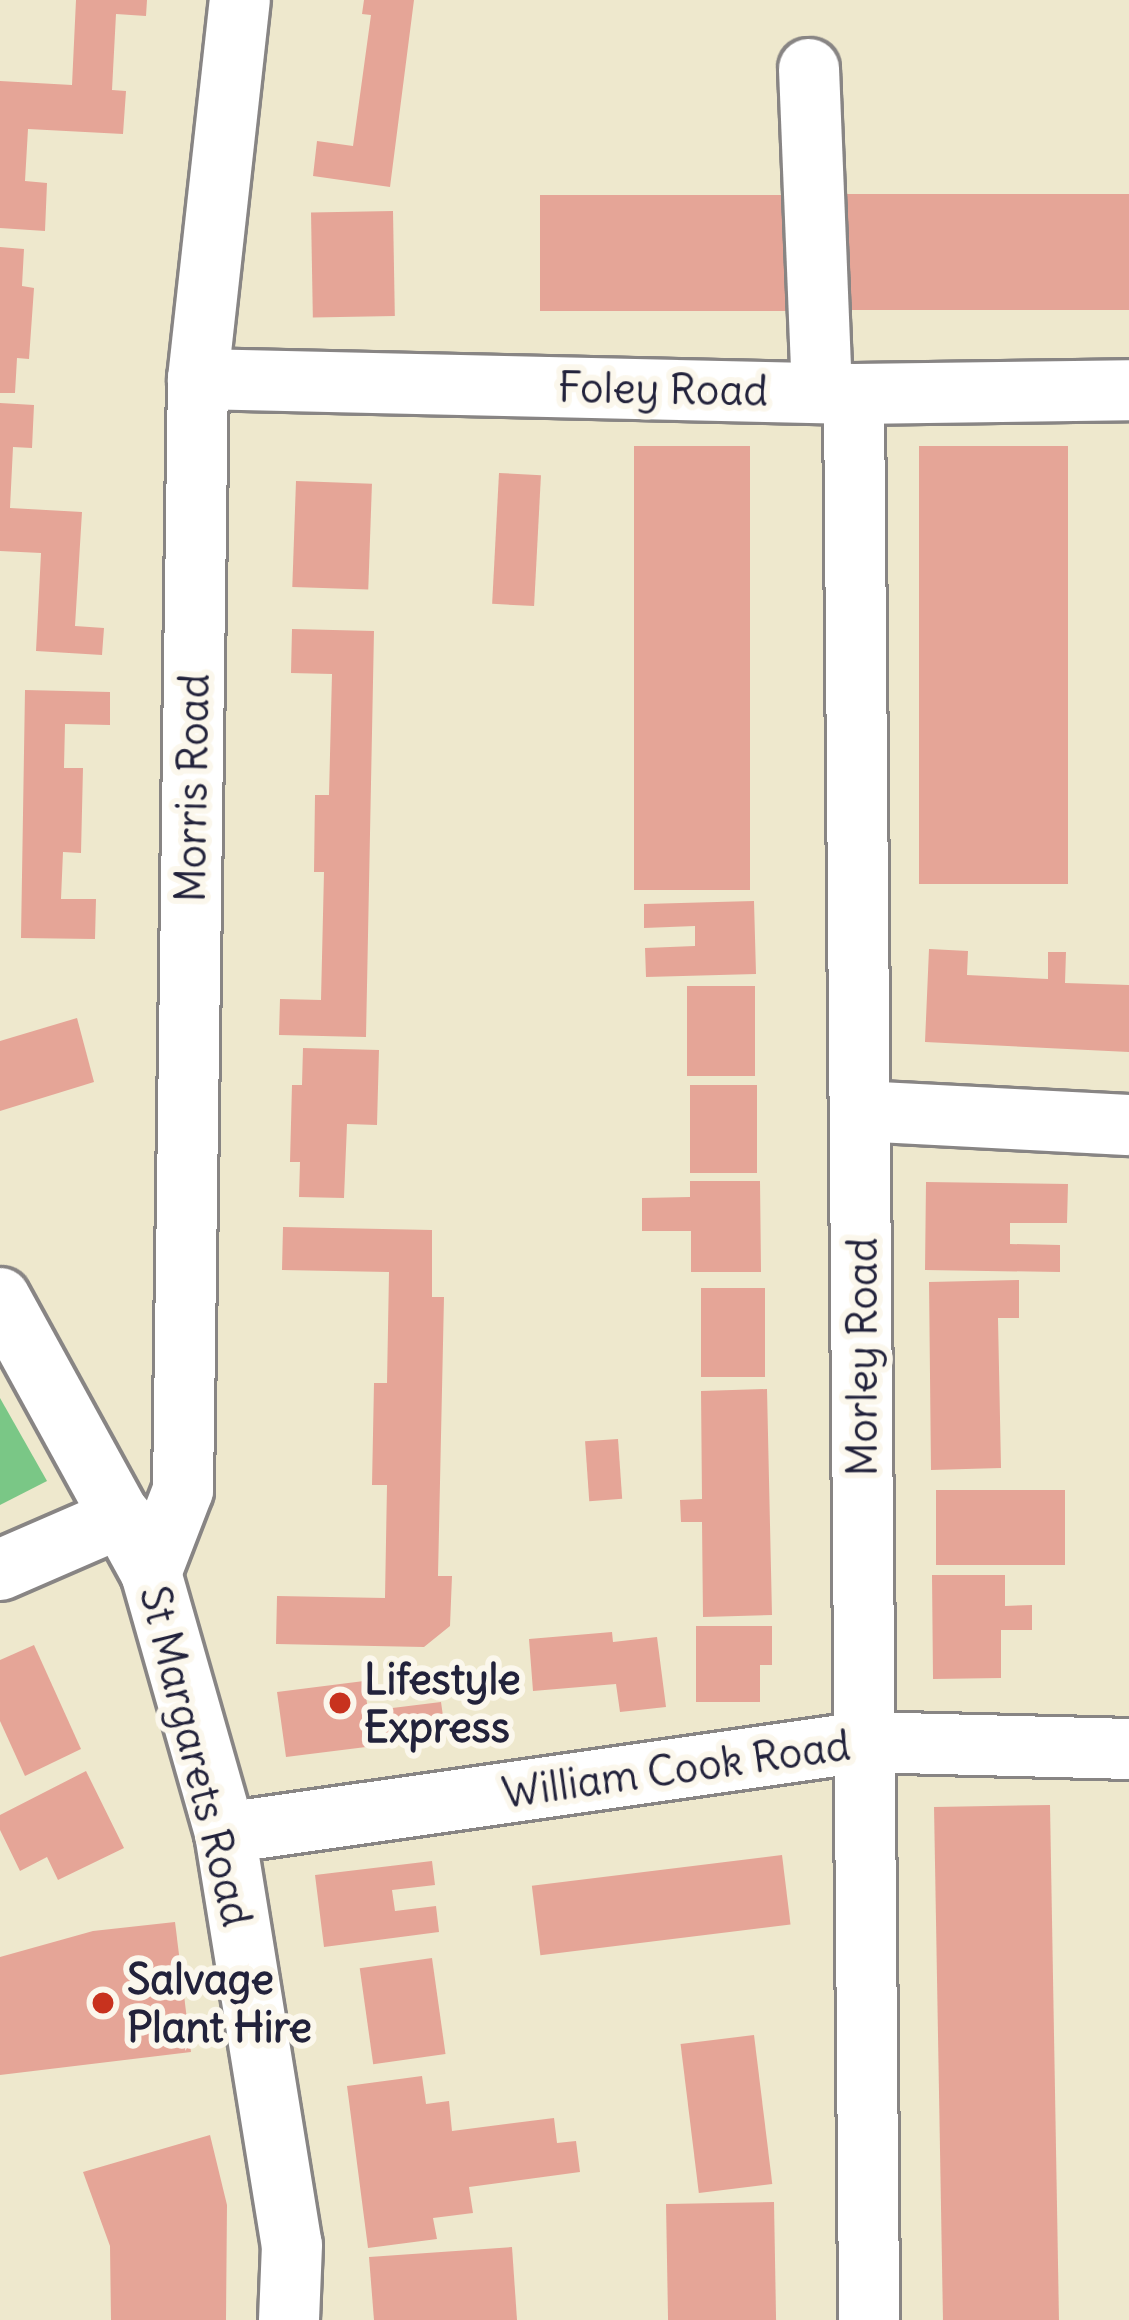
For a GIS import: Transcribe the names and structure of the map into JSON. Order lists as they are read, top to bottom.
{
  "streets": {
    "street": [
      "Foley Road",
      "Morris Road",
      "Morley Road",
      "St Margarets Road",
      "William Cook Road"
    ]
  },
  "crossings": [
    ["Foley Road", "Morris Road"],
    ["Foley Road", "Morley Road"],
    ["Morris Road", "St Margarets Road"],
    ["Morley Road", "William Cook Road"],
    ["St Margarets Road", "William Cook Road"]
  ],
  "places": ["Lifestyle Express", "Salvage Plant Hire"]
}
